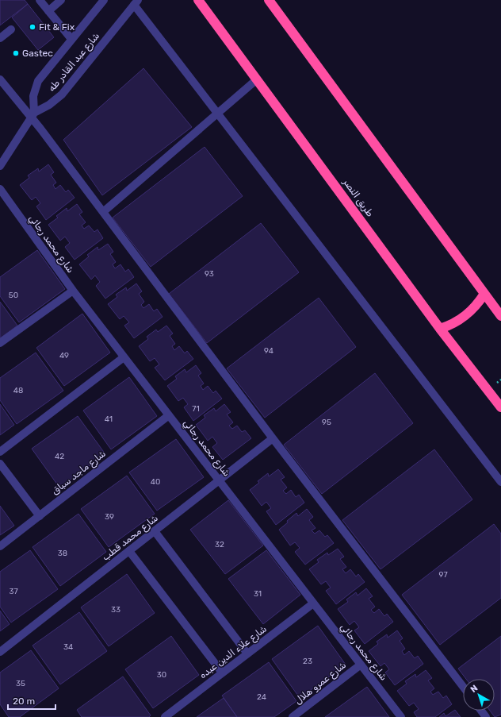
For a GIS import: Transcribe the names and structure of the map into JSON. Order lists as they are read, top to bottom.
{
  "streets": {
    "highway": ["طريق النصر"],
    "street": [
      "شارع عبد القادر طه",
      "شارع محمد رجائي",
      "شارع ماجد سباق",
      "شارع محمد قطب",
      "شارع علاء الدين عبده",
      "شارع عمرو هلال"
    ]
  },
  "crossings": [
    ["شارع محمد رجائي", "شارع ماجد سباق"],
    ["شارع محمد رجائي", "شارع محمد قطب"],
    ["شارع محمد رجائي", "شارع علاء الدين عبده"],
    ["شارع محمد رجائي", "شارع عمرو هلال"]
  ],
  "places": ["Fit & Fix", "Gastec"],
  "house_numbers": [
    "93",
    "50",
    "94",
    "49",
    "48",
    "71",
    "41",
    "95",
    "42",
    "40",
    "39",
    "32",
    "38",
    "97",
    "37",
    "31",
    "33",
    "34",
    "23",
    "30",
    "35",
    "24"
  ],
  "scale_bar": "20 m",
  "north": "top left"
}
